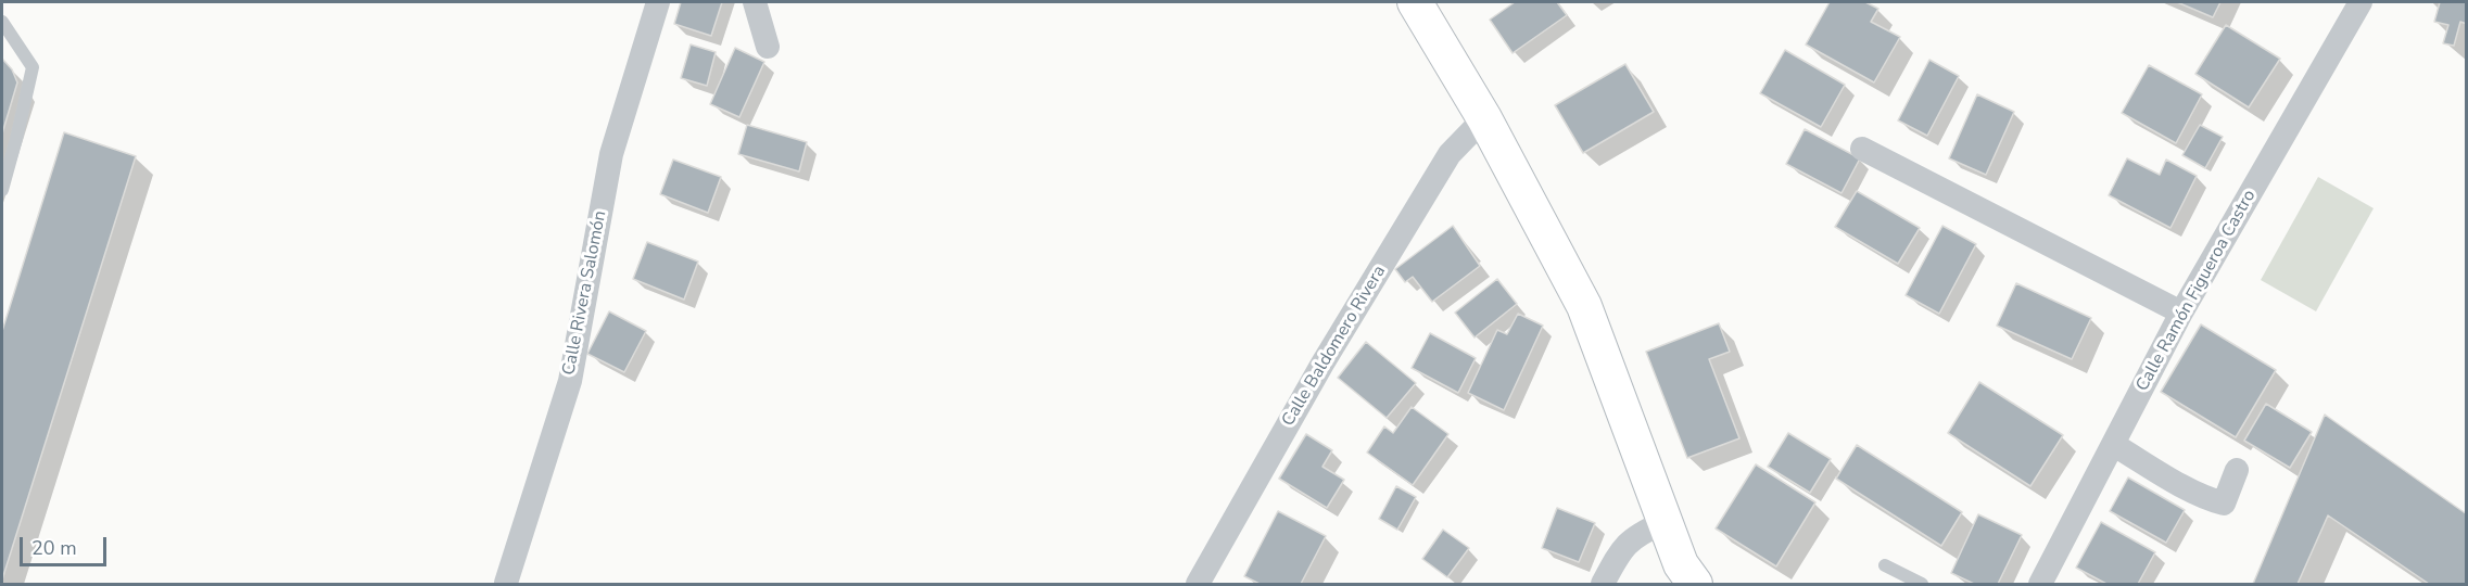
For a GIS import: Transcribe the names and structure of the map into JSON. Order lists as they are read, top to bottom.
{
  "streets": {
    "street": ["Calle Ramón Figueroa Castro", "Calle Rivera Salomón", "Calle Baldomero Rivera"]
  },
  "scale_bar": "20 m"
}
